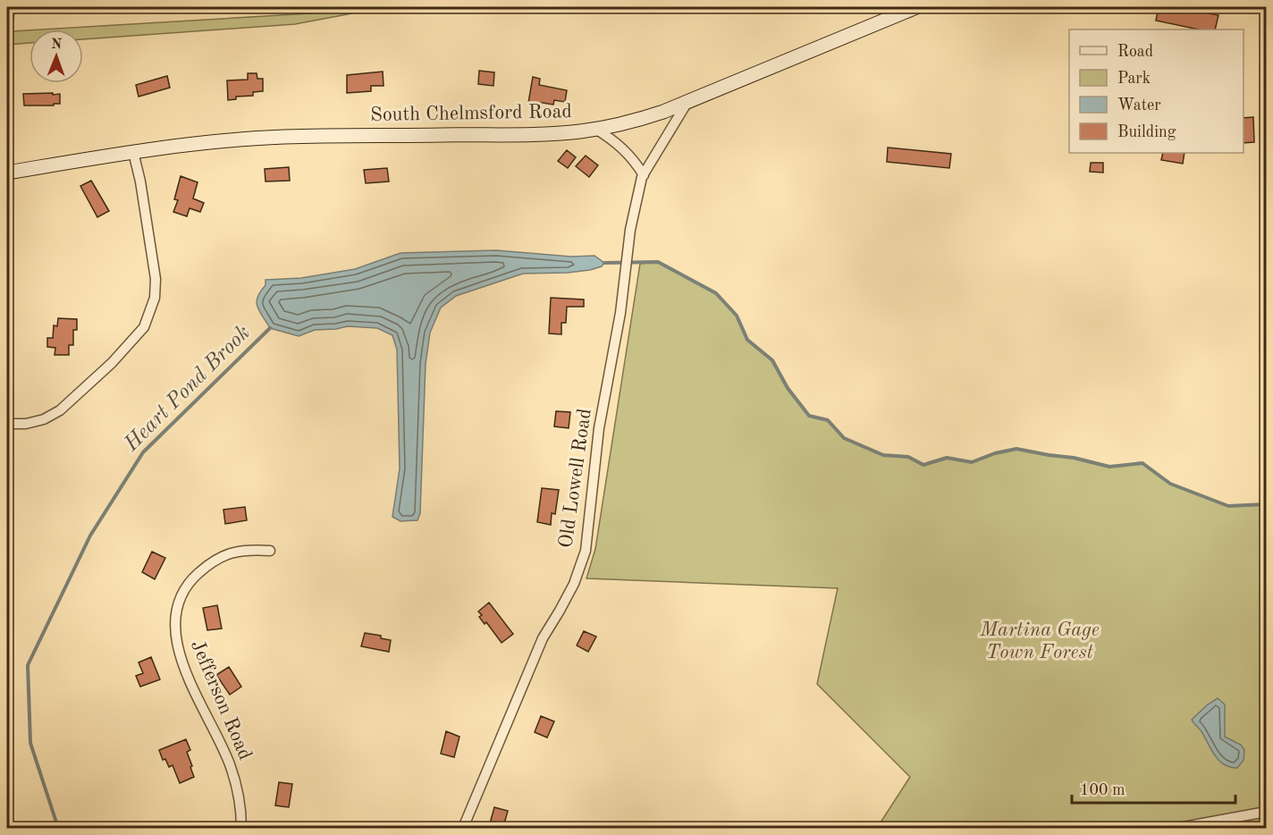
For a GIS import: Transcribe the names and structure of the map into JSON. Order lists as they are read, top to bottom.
{
  "streets": {
    "main road": ["South Chelmsford Road"],
    "street": ["Old Lowell Road", "Jefferson Road"]
  },
  "crossings": [
    ["South Chelmsford Road", "Old Lowell Road"]
  ],
  "water": ["Heart Pond Brook"],
  "parks": ["Martina Gage Town Forest"],
  "legend": [
    "Road",
    "Park",
    "Water",
    "Building"
  ],
  "scale_bar": "100 m",
  "north": "top"
}
